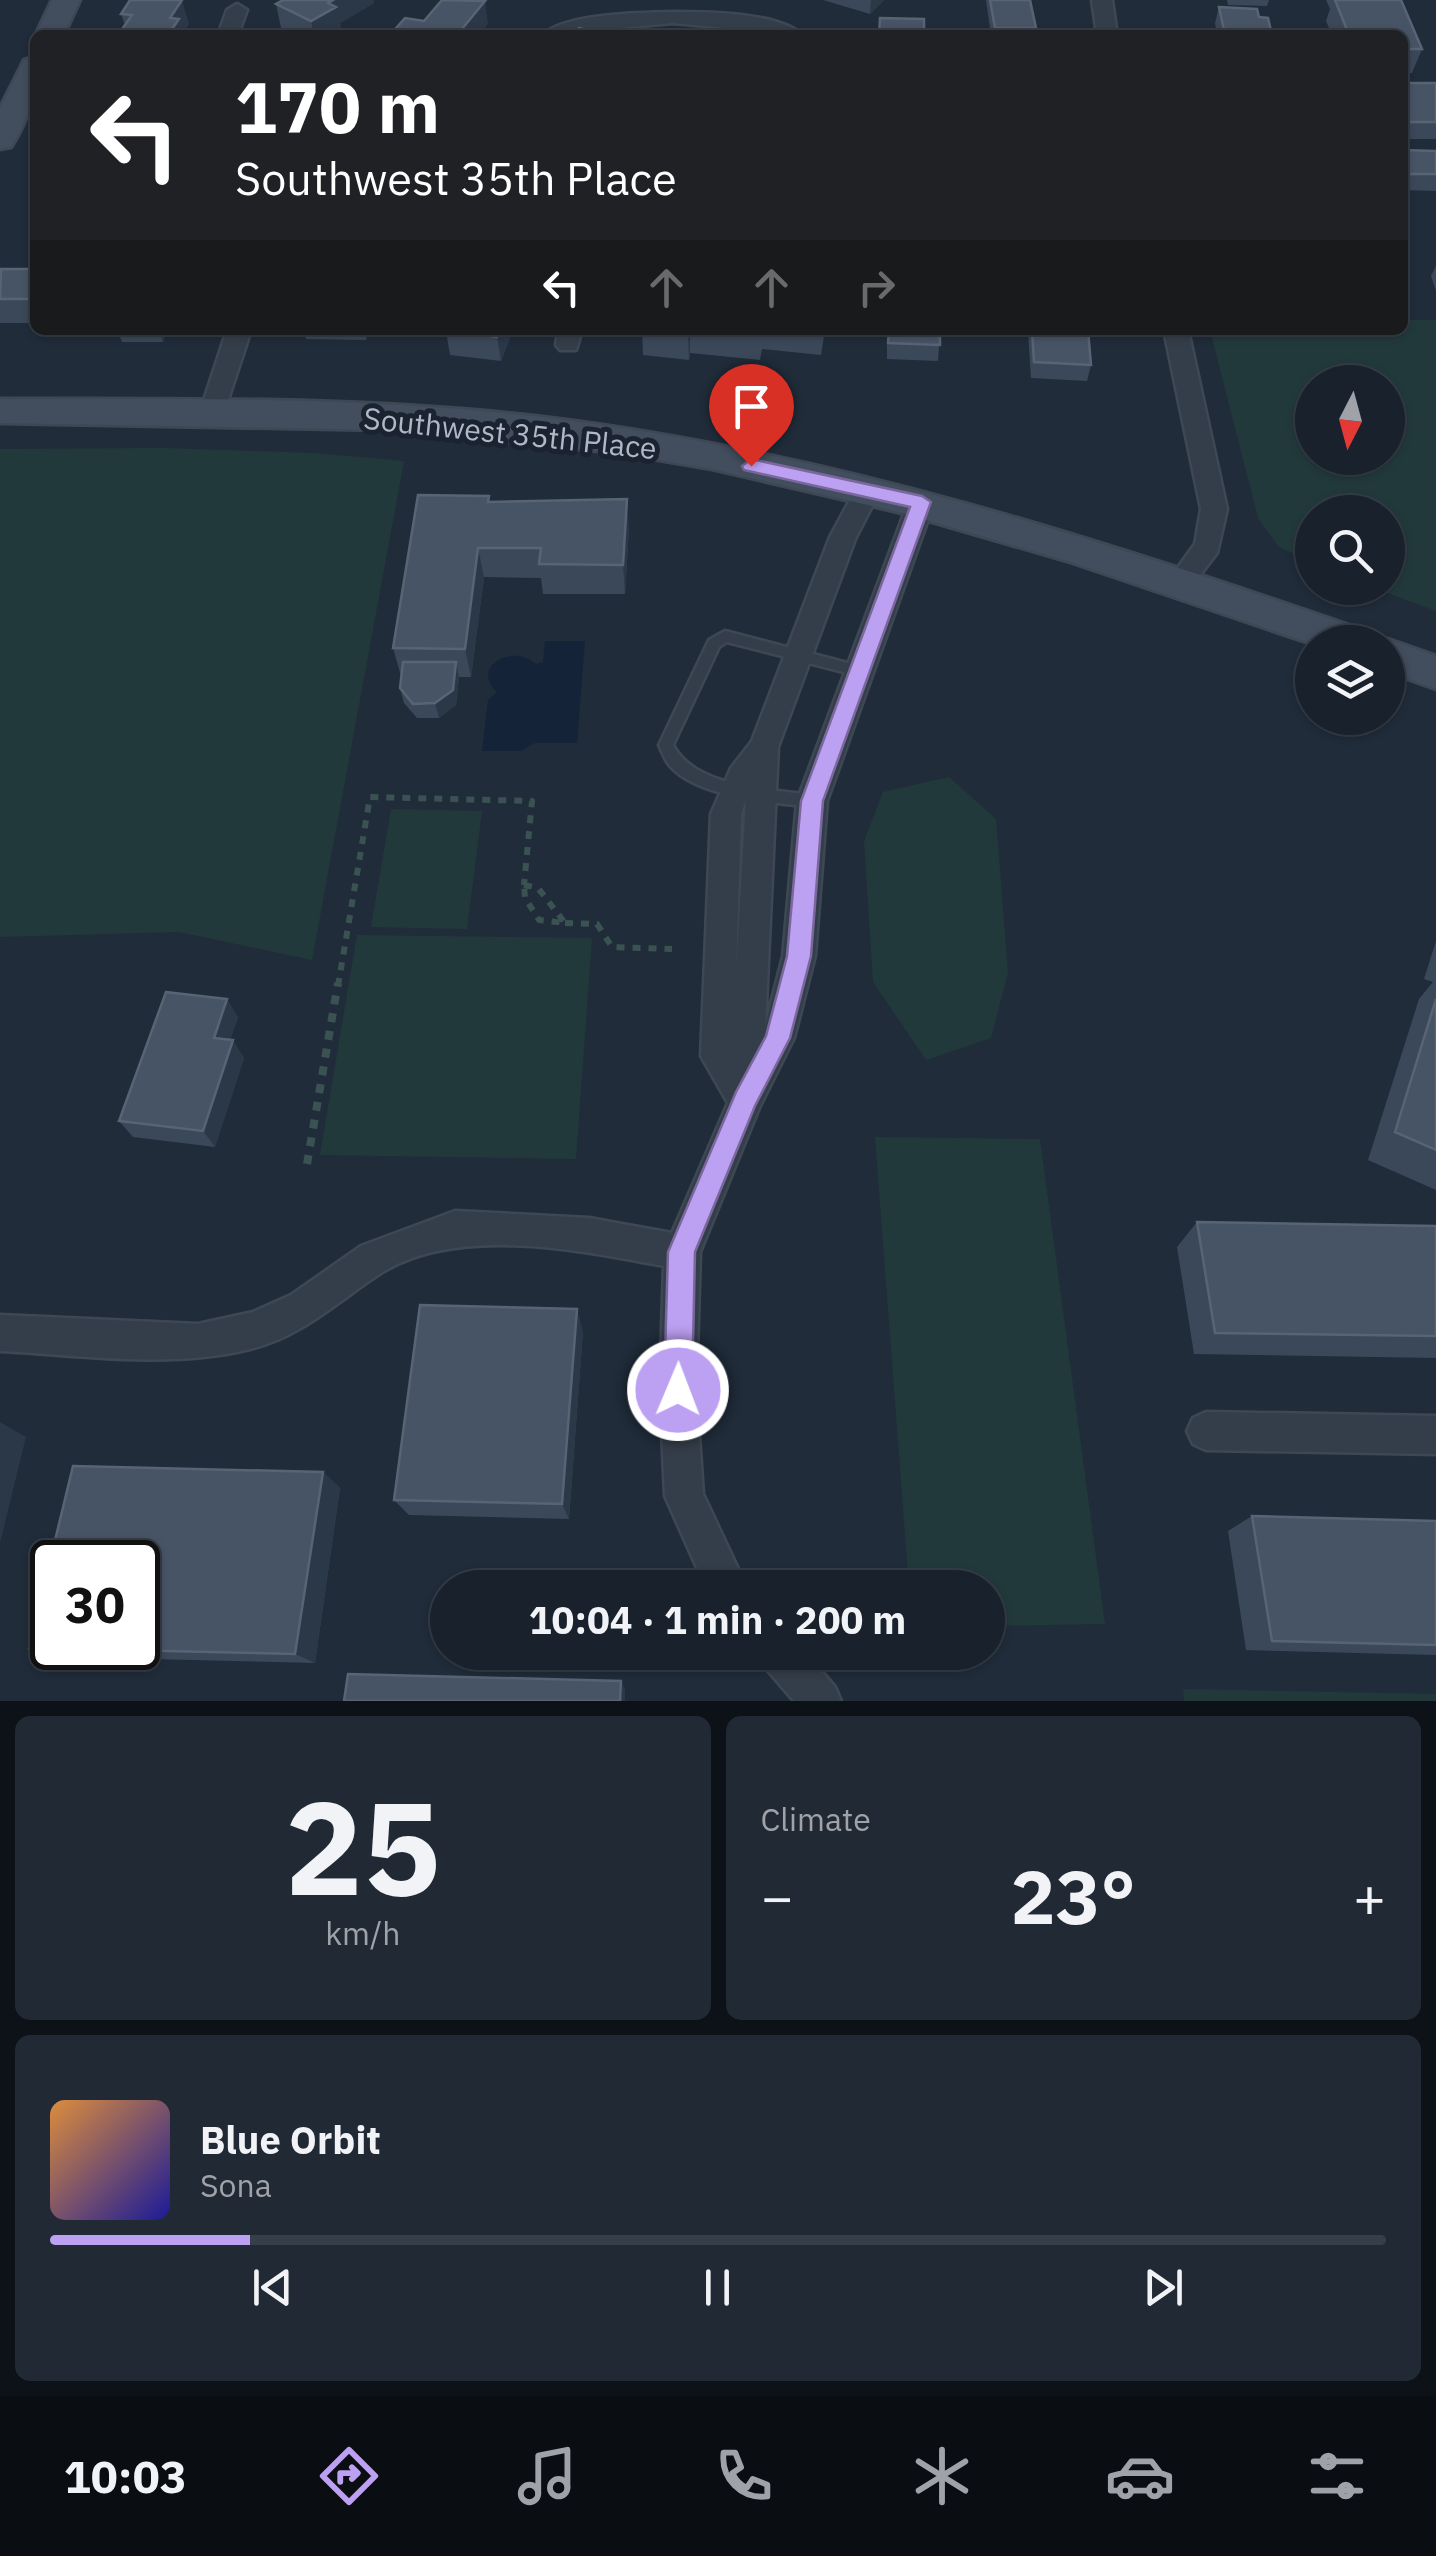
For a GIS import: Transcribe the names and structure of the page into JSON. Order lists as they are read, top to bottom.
{
  "streets": {
    "street": ["Southwest 35th Place"]
  },
  "north": "bottom",
  "page": {
    "turn": ["170 m", "Southwest 35th Place"],
    "limit": "30",
    "trip": "10:04 · 1 min · 200 m",
    "tile": [
      ["25", "km/h"],
      "Climate"
    ],
    "heat": ["−", "23°", "+"],
    "song": ["Blue Orbit", "Sona"],
    "tabs": "10:03"
  }
}
